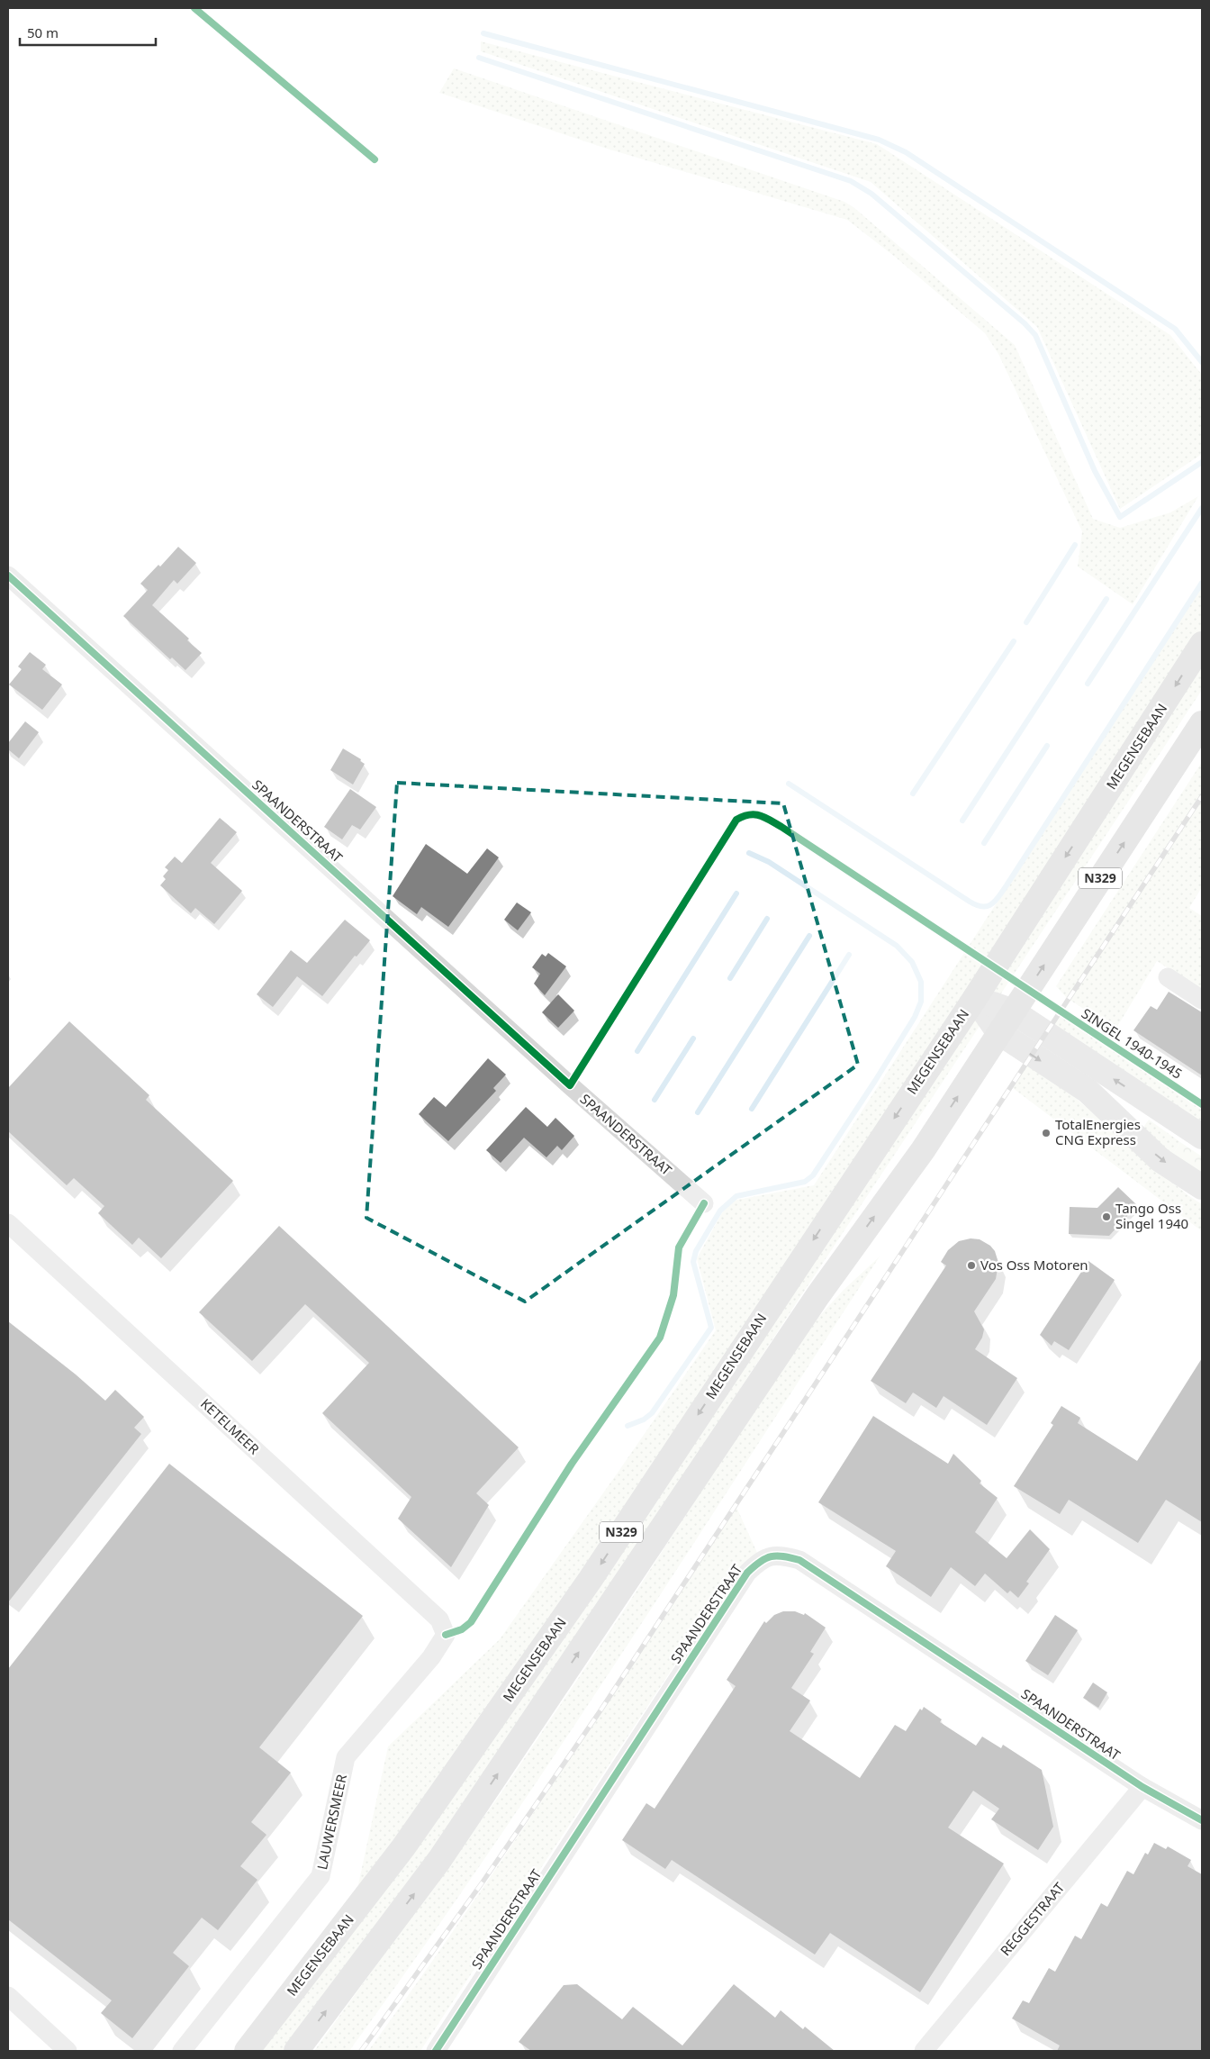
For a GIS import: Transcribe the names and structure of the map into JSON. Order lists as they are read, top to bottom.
{
  "streets": {
    "main road": ["MEGENSEBAAN", "N329"],
    "street": [
      "SPAANDERSTRAAT",
      "KETELMEER",
      "LAUWERSMEER",
      "REGGESTRAAT"
    ],
    "cycle path": ["SINGEL 1940-1945"]
  },
  "crossings": [
    ["SPAANDERSTRAAT", "REGGESTRAAT"],
    ["KETELMEER", "LAUWERSMEER"]
  ],
  "places": ["TotalEnergies CNG Express", "Tango Oss Singel 1940", "Vos Oss Motoren"],
  "scale_bar": "50 m"
}
